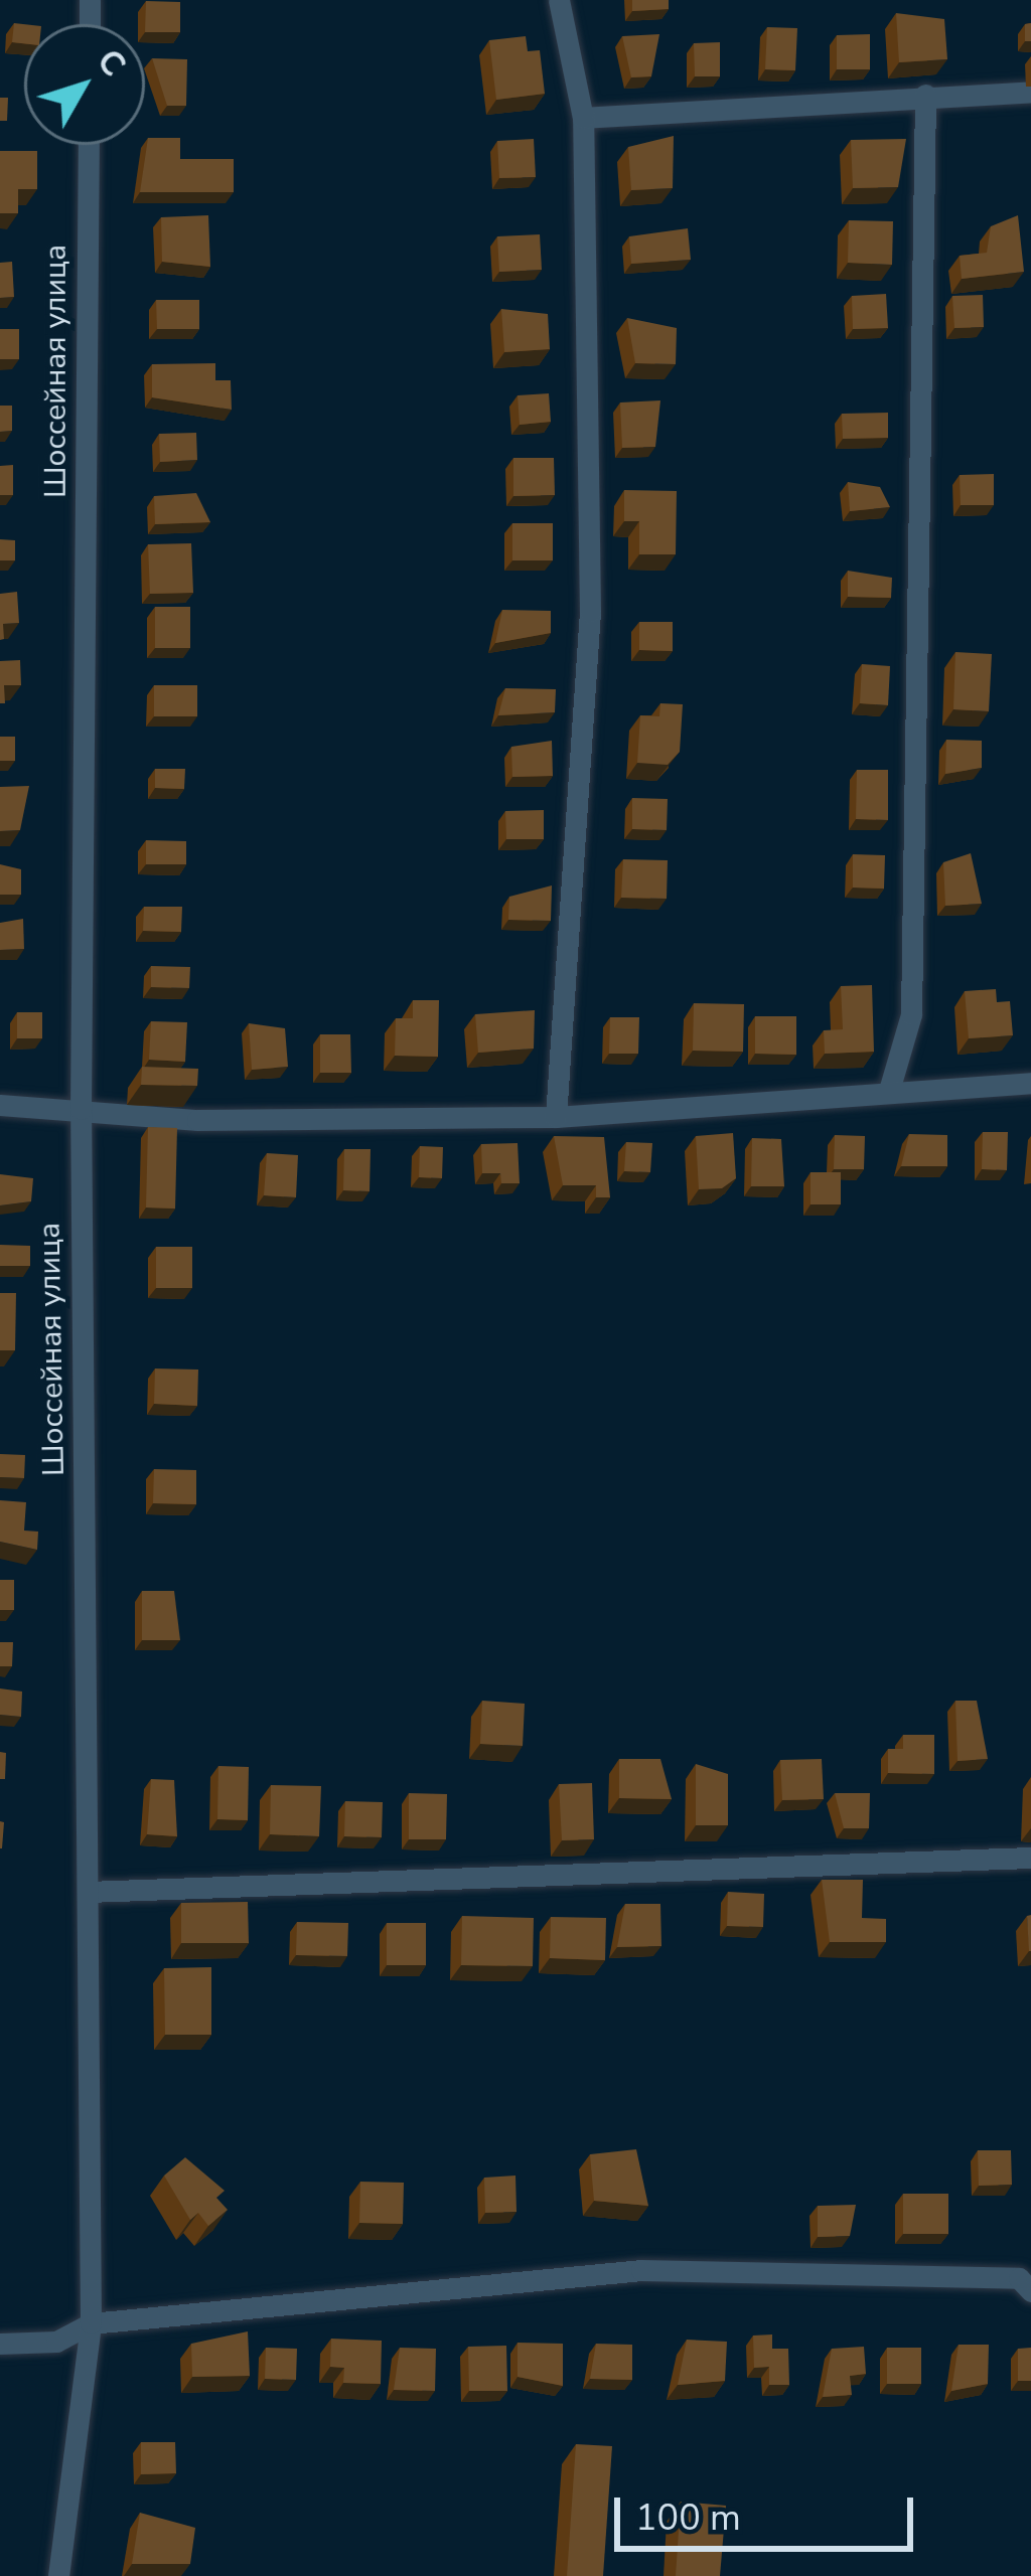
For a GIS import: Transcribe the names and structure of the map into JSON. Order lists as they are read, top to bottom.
{
  "streets": {
    "street": ["Шоссейная улица"]
  },
  "scale_bar": "100 m",
  "north": "top right"
}
